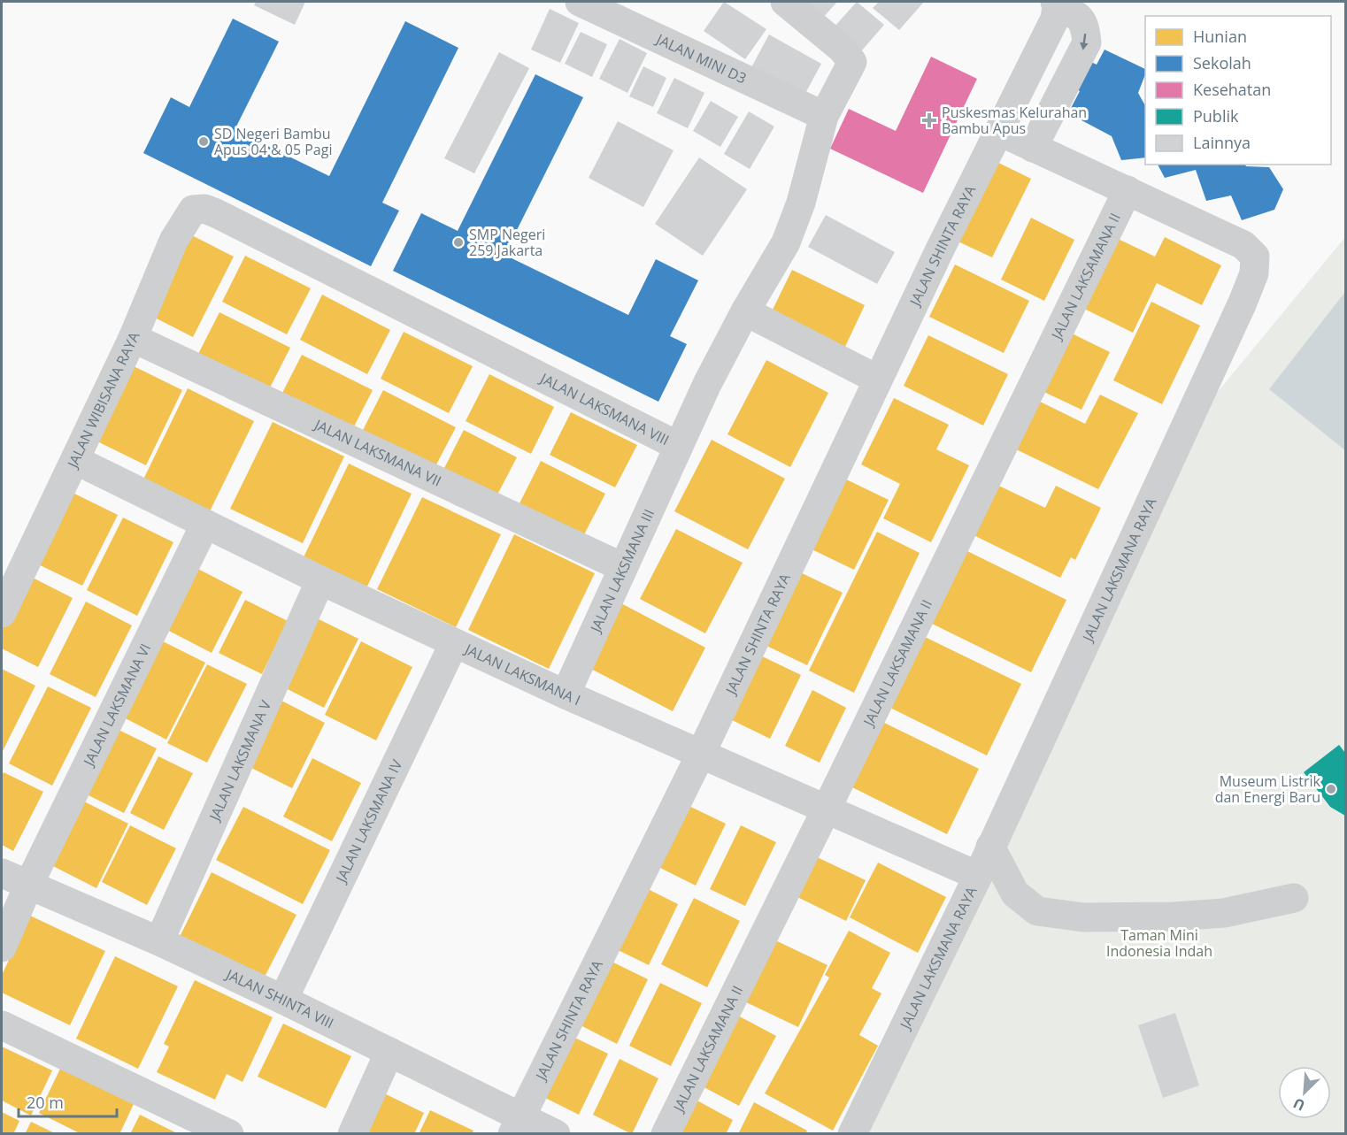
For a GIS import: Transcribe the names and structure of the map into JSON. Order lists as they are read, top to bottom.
{
  "streets": {
    "street": [
      "JALAN MINI D3",
      "JALAN SHINTA RAYA",
      "JALAN LAKSAMANA II",
      "JALAN WIBISANA RAYA",
      "JALAN LAKSMANA VIII",
      "JALAN LAKSMANA VII",
      "JALAN LAKSMANA RAYA",
      "JALAN LAKSMANA III",
      "JALAN LAKSMANA I",
      "JALAN LAKSMANA VI",
      "JALAN LAKSMANA V",
      "JALAN LAKSMANA IV",
      "JALAN SHINTA VIII"
    ]
  },
  "crossings": [
    ["JALAN MINI D3", "JALAN LAKSMANA VIII"],
    ["JALAN SHINTA RAYA", "JALAN LAKSMANA RAYA"],
    ["JALAN SHINTA RAYA", "JALAN LAKSMANA I"],
    ["JALAN SHINTA RAYA", "JALAN SHINTA VIII"],
    ["JALAN LAKSAMANA II", "JALAN LAKSMANA RAYA"],
    ["JALAN LAKSAMANA II", "JALAN LAKSMANA I"],
    ["JALAN WIBISANA RAYA", "JALAN LAKSMANA VIII"],
    ["JALAN WIBISANA RAYA", "JALAN LAKSMANA VII"],
    ["JALAN WIBISANA RAYA", "JALAN LAKSMANA I"],
    ["JALAN LAKSMANA VIII", "JALAN LAKSMANA III"],
    ["JALAN LAKSMANA VII", "JALAN LAKSMANA III"],
    ["JALAN LAKSMANA RAYA", "JALAN LAKSMANA I"],
    ["JALAN LAKSMANA III", "JALAN LAKSMANA I"],
    ["JALAN LAKSMANA I", "JALAN LAKSMANA VI"],
    ["JALAN LAKSMANA I", "JALAN LAKSMANA V"],
    ["JALAN LAKSMANA I", "JALAN LAKSMANA IV"],
    ["JALAN LAKSMANA VI", "JALAN SHINTA VIII"],
    ["JALAN LAKSMANA V", "JALAN SHINTA VIII"],
    ["JALAN LAKSMANA IV", "JALAN SHINTA VIII"]
  ],
  "parks": ["Taman Mini Indonesia Indah"],
  "places": {
    "health": ["Puskesmas Kelurahan Bambu Apus"],
    "other": ["SD Negeri Bambu Apus 04 & 05 Pagi", "SMP Negeri 259 Jakarta", "Museum Listrik dan Energi Baru"]
  },
  "legend": [
    "Hunian",
    "Sekolah",
    "Kesehatan",
    "Publik",
    "Lainnya"
  ],
  "scale_bar": "20 m",
  "north": "bottom left"
}
